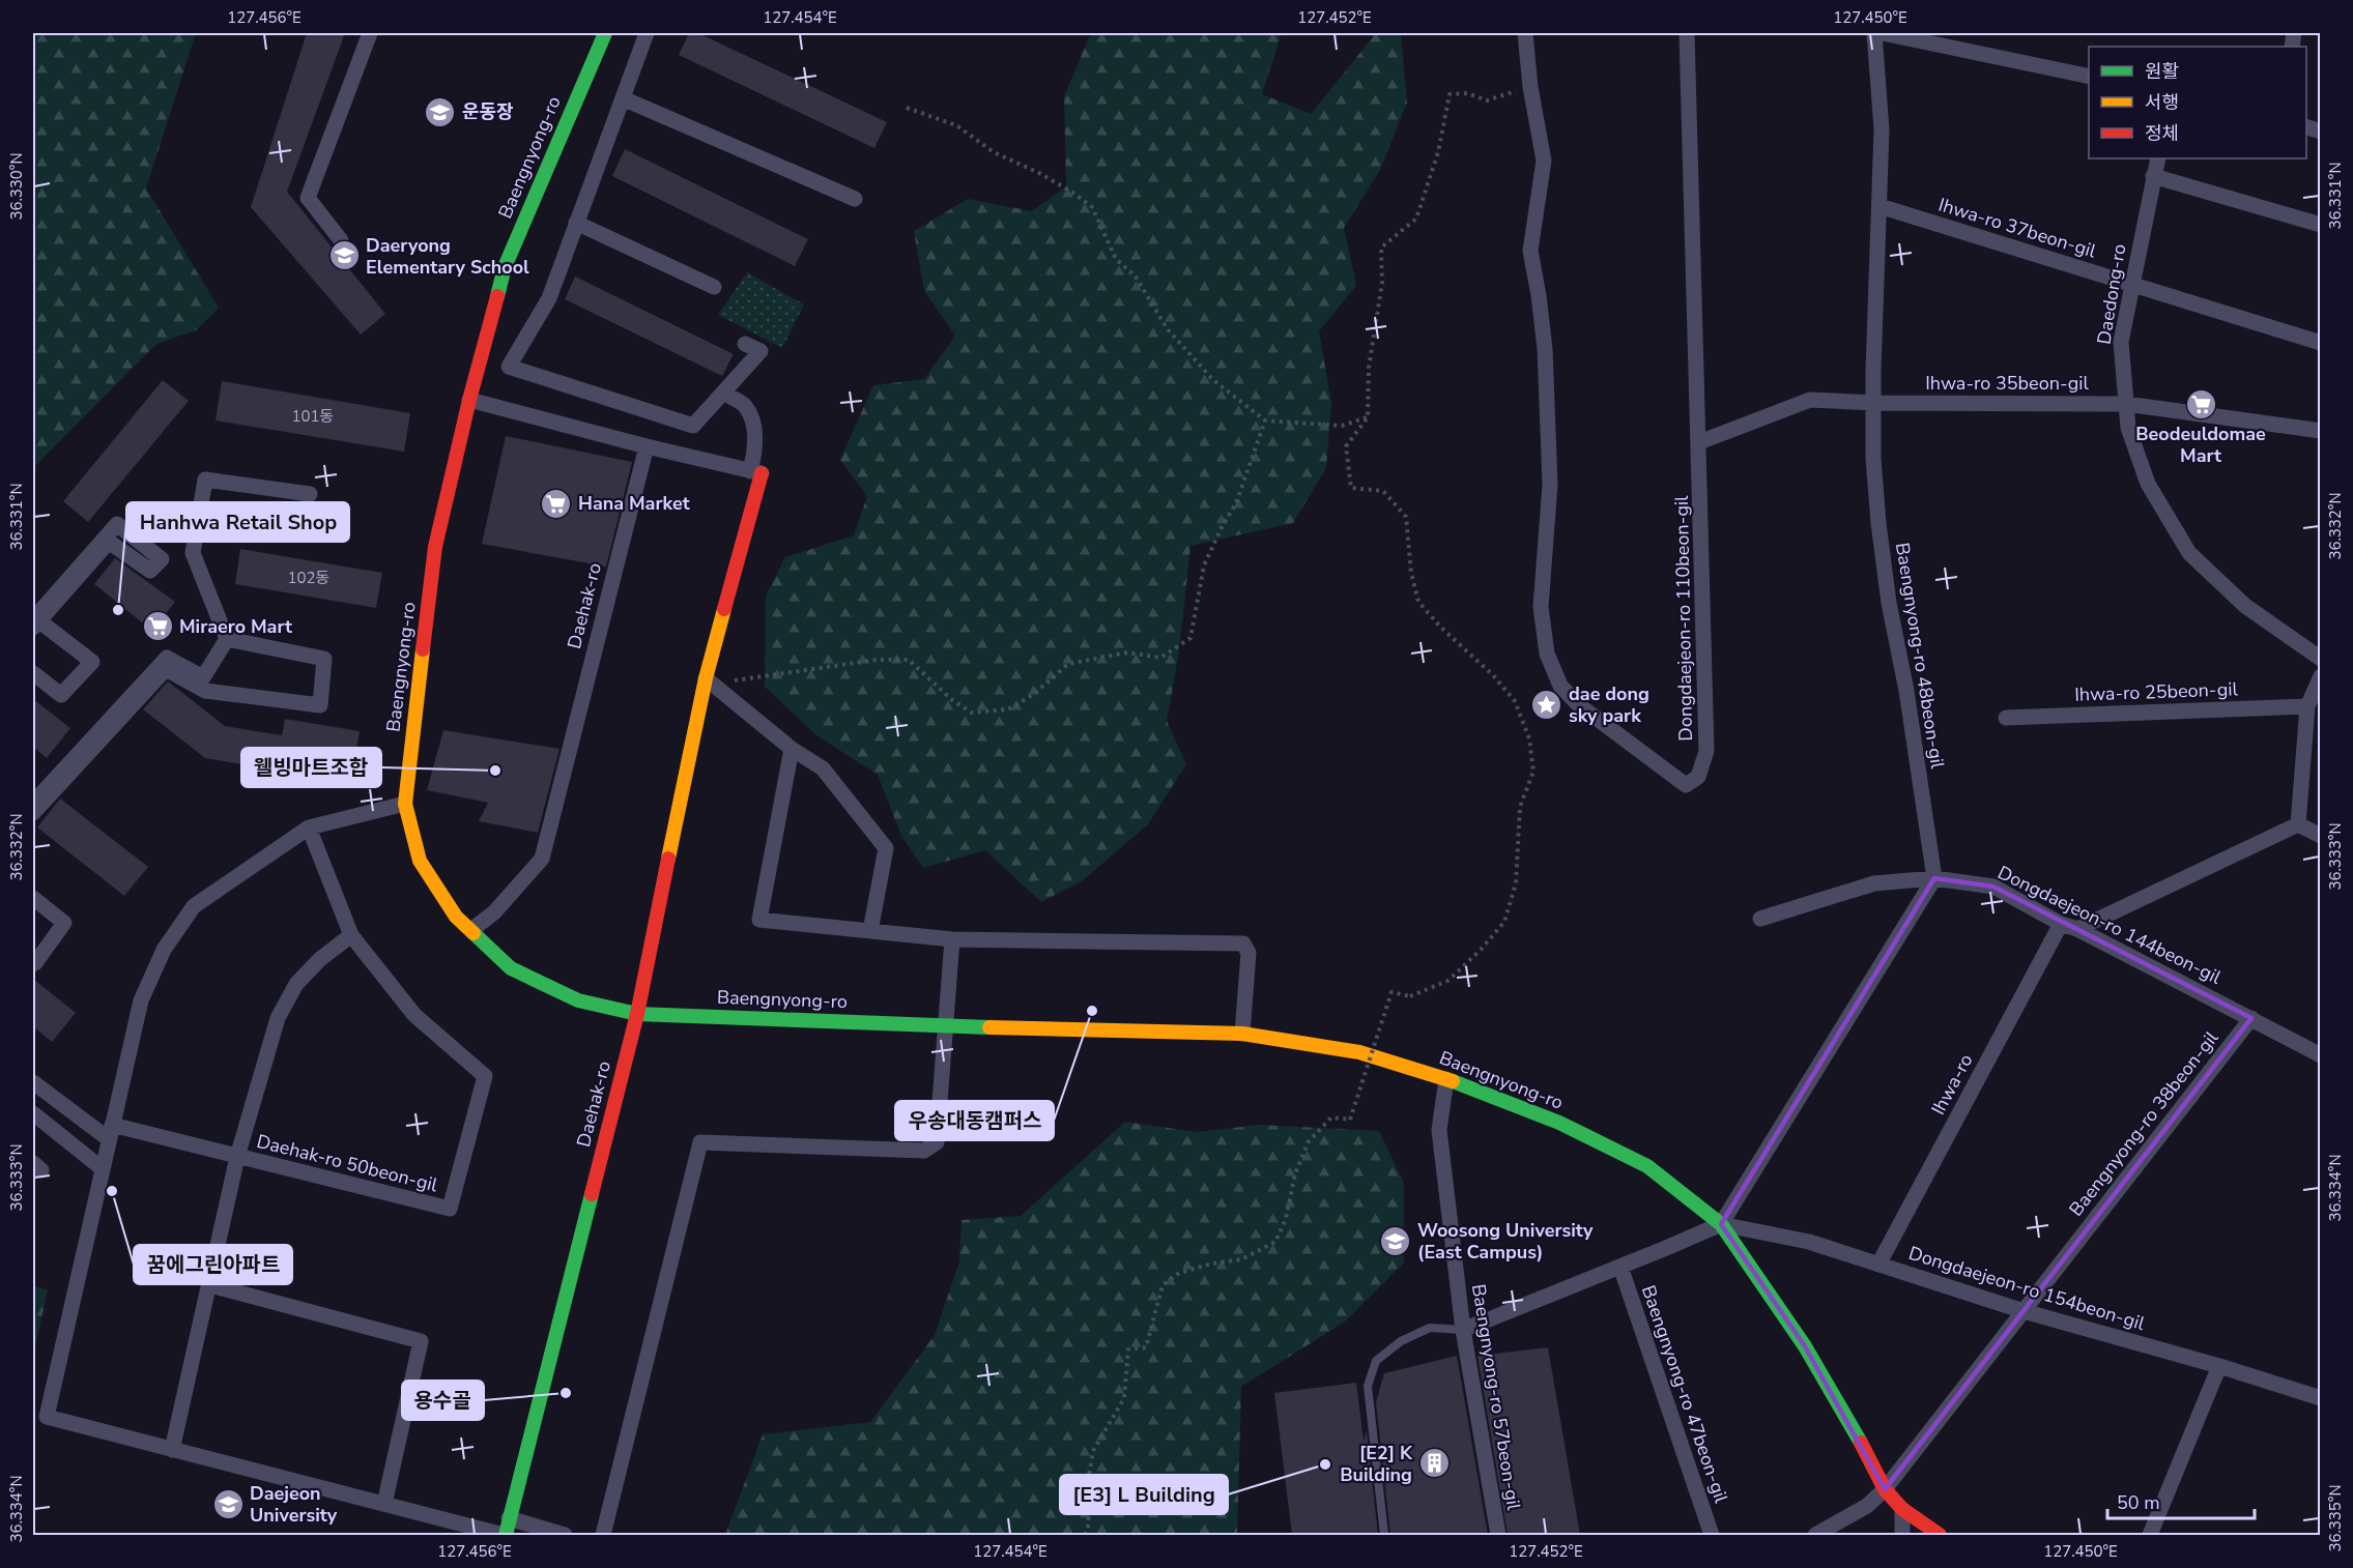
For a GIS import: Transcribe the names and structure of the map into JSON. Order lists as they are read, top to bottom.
{
  "streets": {
    "main road": ["Baengnyong-ro", "Daehak-ro"],
    "street": [
      "Ihwa-ro 37beon-gil",
      "Daedong-ro",
      "Ihwa-ro 35beon-gil",
      "Dongdaejeon-ro 110beon-gil",
      "Baengnyong-ro 48beon-gil",
      "Ihwa-ro 25beon-gil",
      "Dongdaejeon-ro 144beon-gil",
      "Ihwa-ro",
      "Baengnyong-ro 38beon-gil",
      "Daehak-ro 50beon-gil",
      "Dongdaejeon-ro 154beon-gil",
      "Baengnyong-ro 47beon-gil",
      "Baengnyong-ro 57beon-gil"
    ]
  },
  "crossings": [
    ["Baengnyong-ro", "Daehak-ro"],
    ["Baengnyong-ro", "Baengnyong-ro 38beon-gil"],
    ["Baengnyong-ro", "Dongdaejeon-ro 154beon-gil"],
    ["Baengnyong-ro", "Baengnyong-ro 57beon-gil"],
    ["Ihwa-ro 37beon-gil", "Daedong-ro"],
    ["Ihwa-ro 37beon-gil", "Baengnyong-ro 48beon-gil"],
    ["Daedong-ro", "Ihwa-ro 35beon-gil"],
    ["Ihwa-ro 35beon-gil", "Dongdaejeon-ro 110beon-gil"],
    ["Ihwa-ro 35beon-gil", "Baengnyong-ro 48beon-gil"],
    ["Baengnyong-ro 48beon-gil", "Dongdaejeon-ro 144beon-gil"],
    ["Dongdaejeon-ro 144beon-gil", "Ihwa-ro"],
    ["Dongdaejeon-ro 144beon-gil", "Baengnyong-ro 38beon-gil"],
    ["Ihwa-ro", "Dongdaejeon-ro 154beon-gil"],
    ["Baengnyong-ro 38beon-gil", "Dongdaejeon-ro 154beon-gil"]
  ],
  "places": {
    "school or university": [
      "운동장",
      "Daeryong Elementary School",
      "Woosong University (East Campus)",
      "Daejeon University"
    ],
    "supermarket": ["Beodeuldomae Mart", "Hana Market", "Miraero Mart"],
    "other": [
      "Hanhwa Retail Shop",
      "웰빙마트조합",
      "우송대동캠퍼스",
      "꿈에그린아파트",
      "용수골",
      "[E3] L Building"
    ],
    "place": ["dae dong sky park"],
    "building": ["[E2] K Building"]
  },
  "house_numbers": ["101동", "102동"],
  "legend": ["원활", "서행", "정체"],
  "scale_bar": "50 m",
  "coordinates": [
    "127.456°E",
    "127.454°E",
    "127.452°E",
    "127.450°E",
    "36.330°N",
    "36.331°N",
    "36.332°N",
    "36.333°N",
    "36.334°N",
    "36.335°N"
  ]
}
